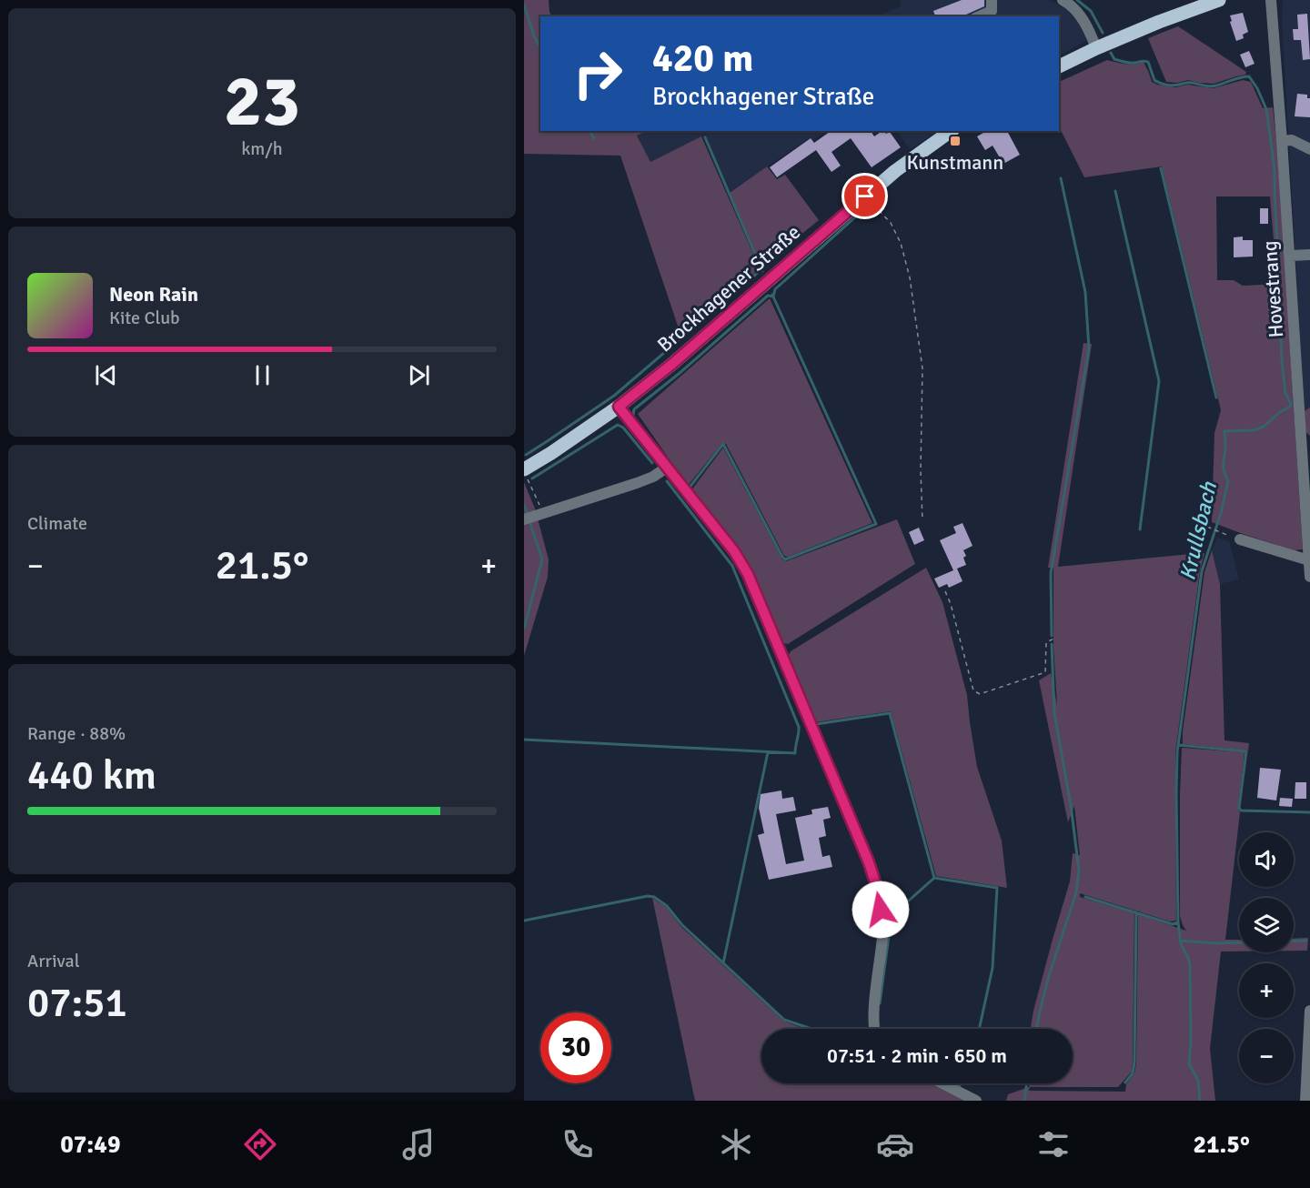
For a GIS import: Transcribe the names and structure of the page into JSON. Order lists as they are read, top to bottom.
{
  "streets": {
    "main road": ["Brockhagener Straße"],
    "street": ["Hovestrang"]
  },
  "water": ["Krullsbach"],
  "places": {
    "transit": ["Kunstmann"]
  },
  "page": {
    "tile": [
      ["23", "km/h"],
      "Climate",
      ["Range · 88%", "440 km"],
      ["Arrival", "07:51"]
    ],
    "turn": ["420 m", "Brockhagener Straße"],
    "song": ["Neon Rain", "Kite Club"],
    "heat": ["−", "21.5°", "+"],
    "map_buttons": ["+", "−"],
    "limit": "30",
    "trip": "07:51 · 2 min · 650 m",
    "tabs": ["07:49", "21.5°"]
  }
}
